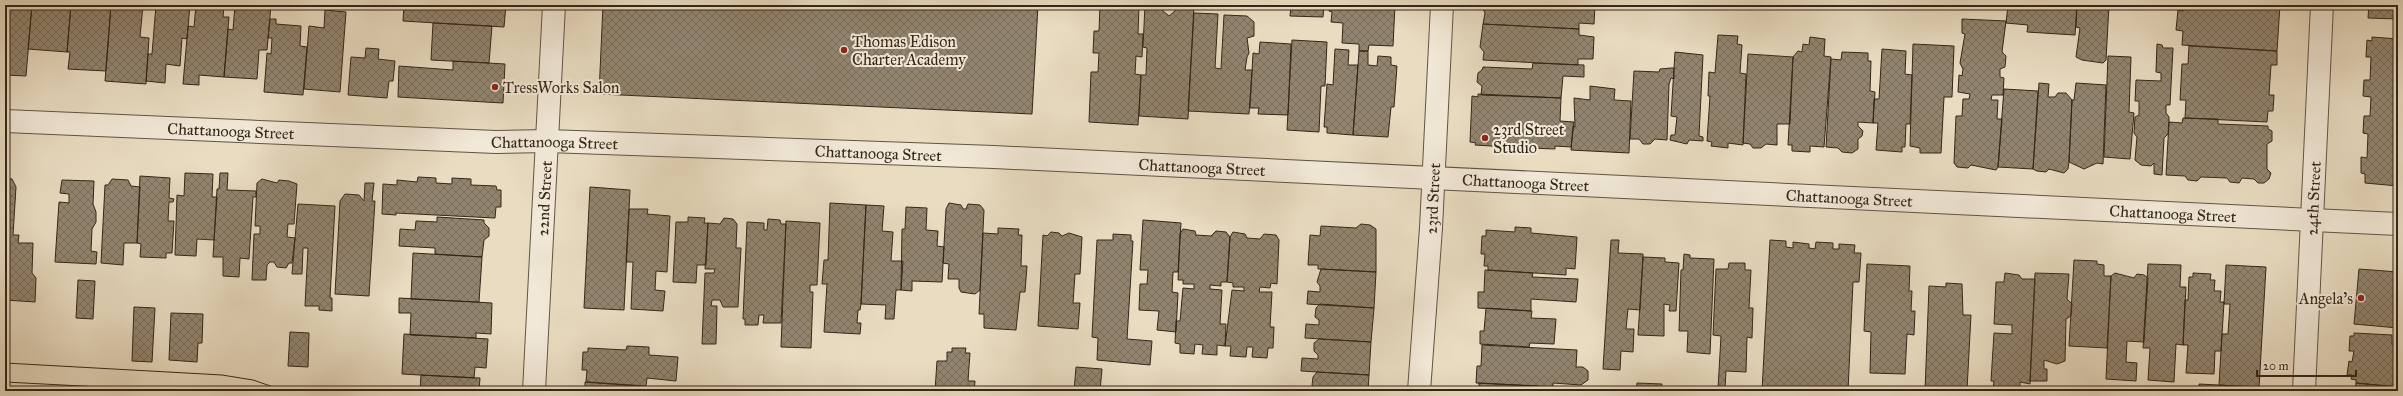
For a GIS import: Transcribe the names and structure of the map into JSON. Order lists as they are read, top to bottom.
{
  "streets": {
    "street": [
      "Chattanooga Street",
      "22nd Street",
      "23rd Street",
      "24th Street"
    ]
  },
  "crossings": [
    ["Chattanooga Street", "22nd Street"],
    ["Chattanooga Street", "23rd Street"],
    ["Chattanooga Street", "24th Street"]
  ],
  "places": [
    "Thomas Edison Charter Academy",
    "TressWorks Salon",
    "23rd Street Studio",
    "Angela's"
  ],
  "scale_bar": "20 m"
}
